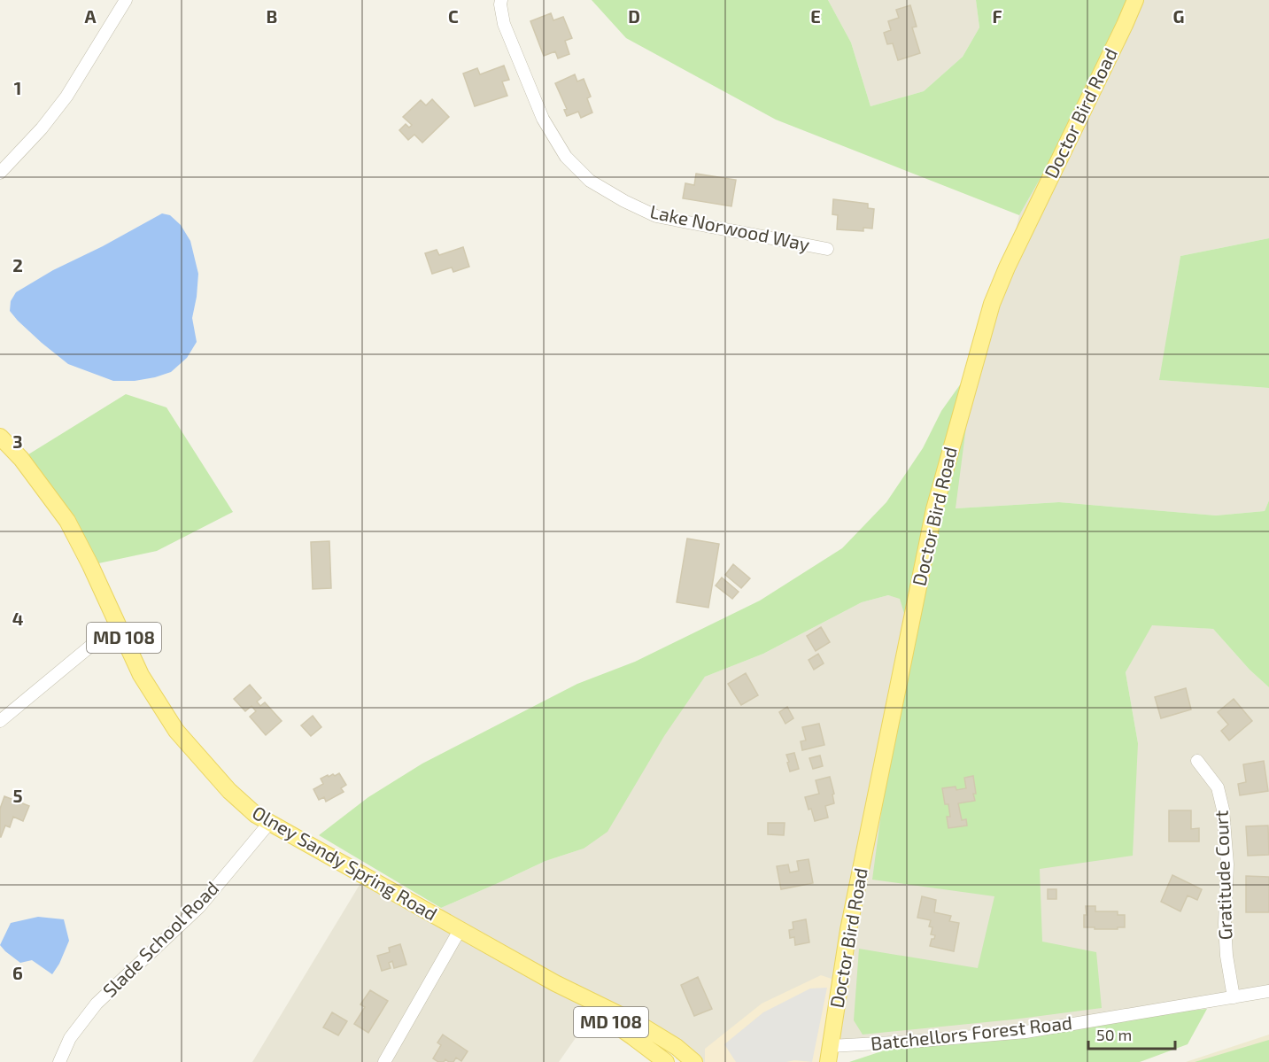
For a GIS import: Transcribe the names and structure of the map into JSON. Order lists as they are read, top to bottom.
{
  "streets": {
    "main road": ["Doctor Bird Road", "MD 108", "Olney Sandy Spring Road"],
    "street": [
      "Lake Norwood Way",
      "Gratitude Court",
      "Slade School Road",
      "Batchellors Forest Road"
    ]
  },
  "crossings": [
    ["Doctor Bird Road", "Batchellors Forest Road"],
    ["Olney Sandy Spring Road", "Slade School Road"],
    ["Gratitude Court", "Batchellors Forest Road"]
  ],
  "scale_bar": "50 m",
  "grid": {
    "columns": [
      "A",
      "B",
      "C",
      "D",
      "E",
      "F",
      "G"
    ],
    "rows": [
      "1",
      "2",
      "3",
      "4",
      "5",
      "6"
    ]
  }
}
